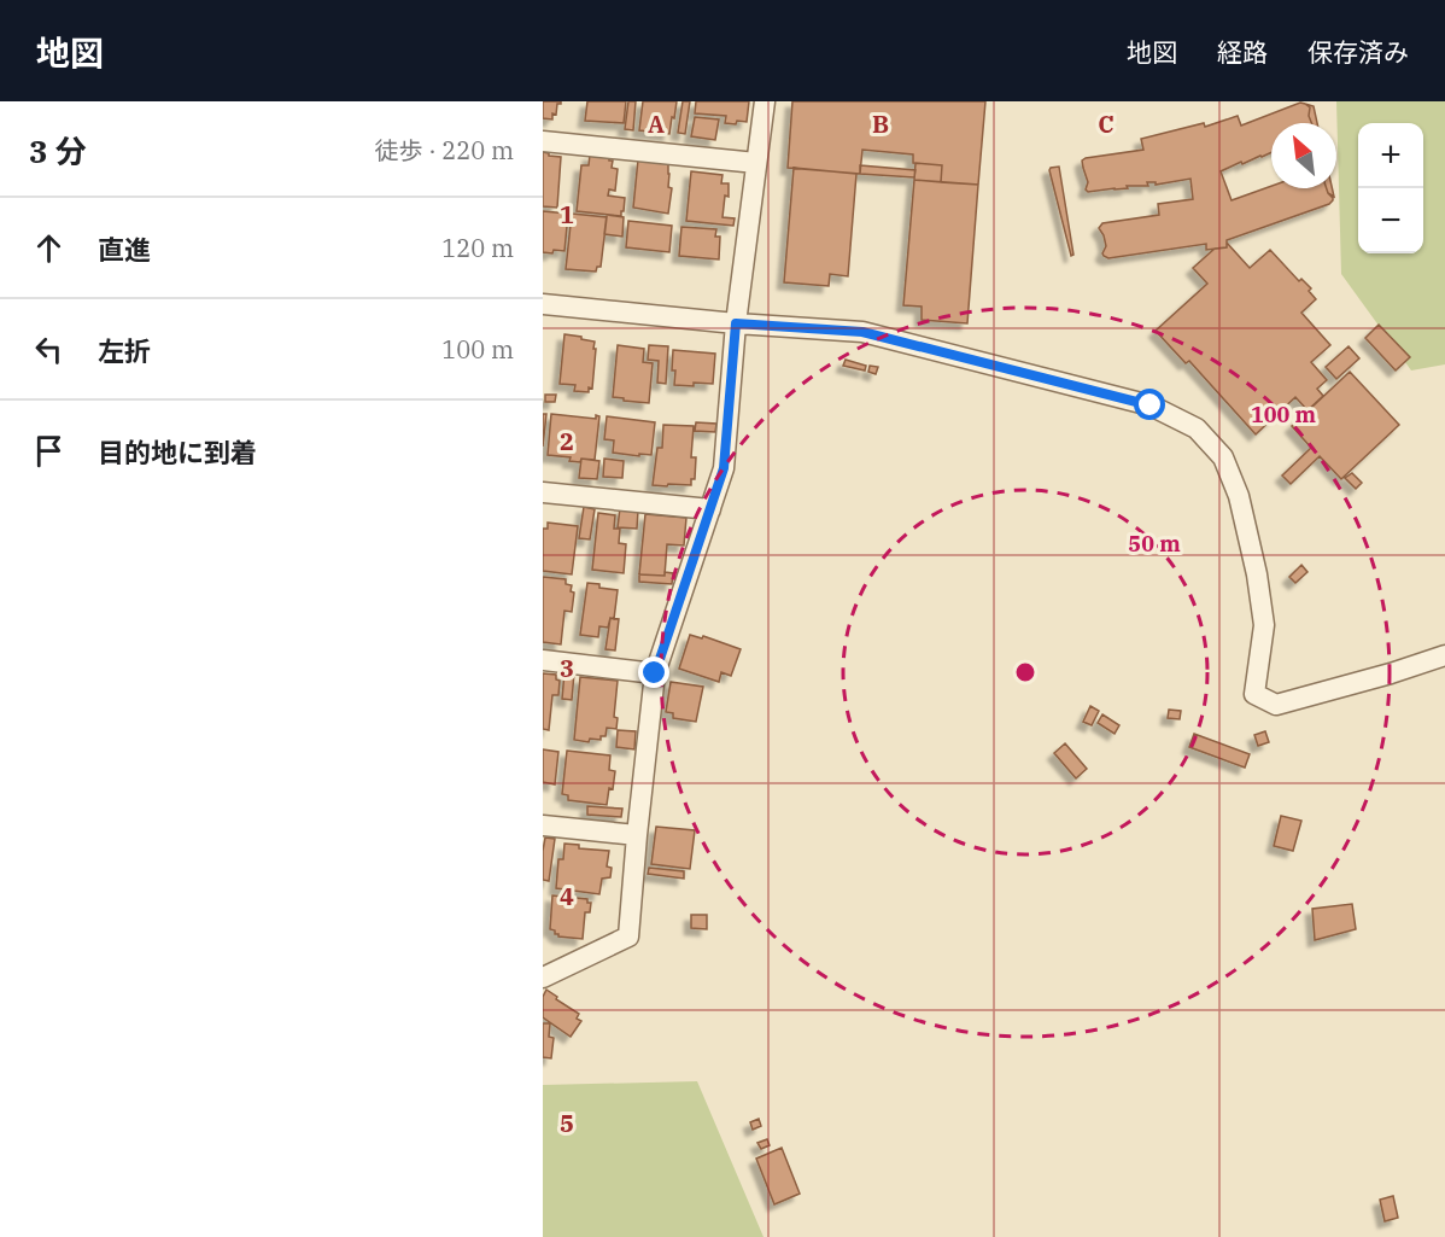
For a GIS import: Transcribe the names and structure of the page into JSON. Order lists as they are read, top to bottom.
{
  "north": "top left",
  "page": {
    "header": "地図",
    "nav": ["地図", "経路", "保存済み"],
    "heading": ["3 分", "徒歩 · 220 m"],
    "map_buttons": ["+", "−"],
    "list": [
      ["直進", "120 m"],
      ["左折", "100 m"],
      "目的地に到着"
    ]
  },
  "grid": {
    "columns": ["A", "B", "C"],
    "rows": [
      "1",
      "2",
      "3",
      "4",
      "5"
    ]
  },
  "rings": ["100 m", "50 m"]
}
